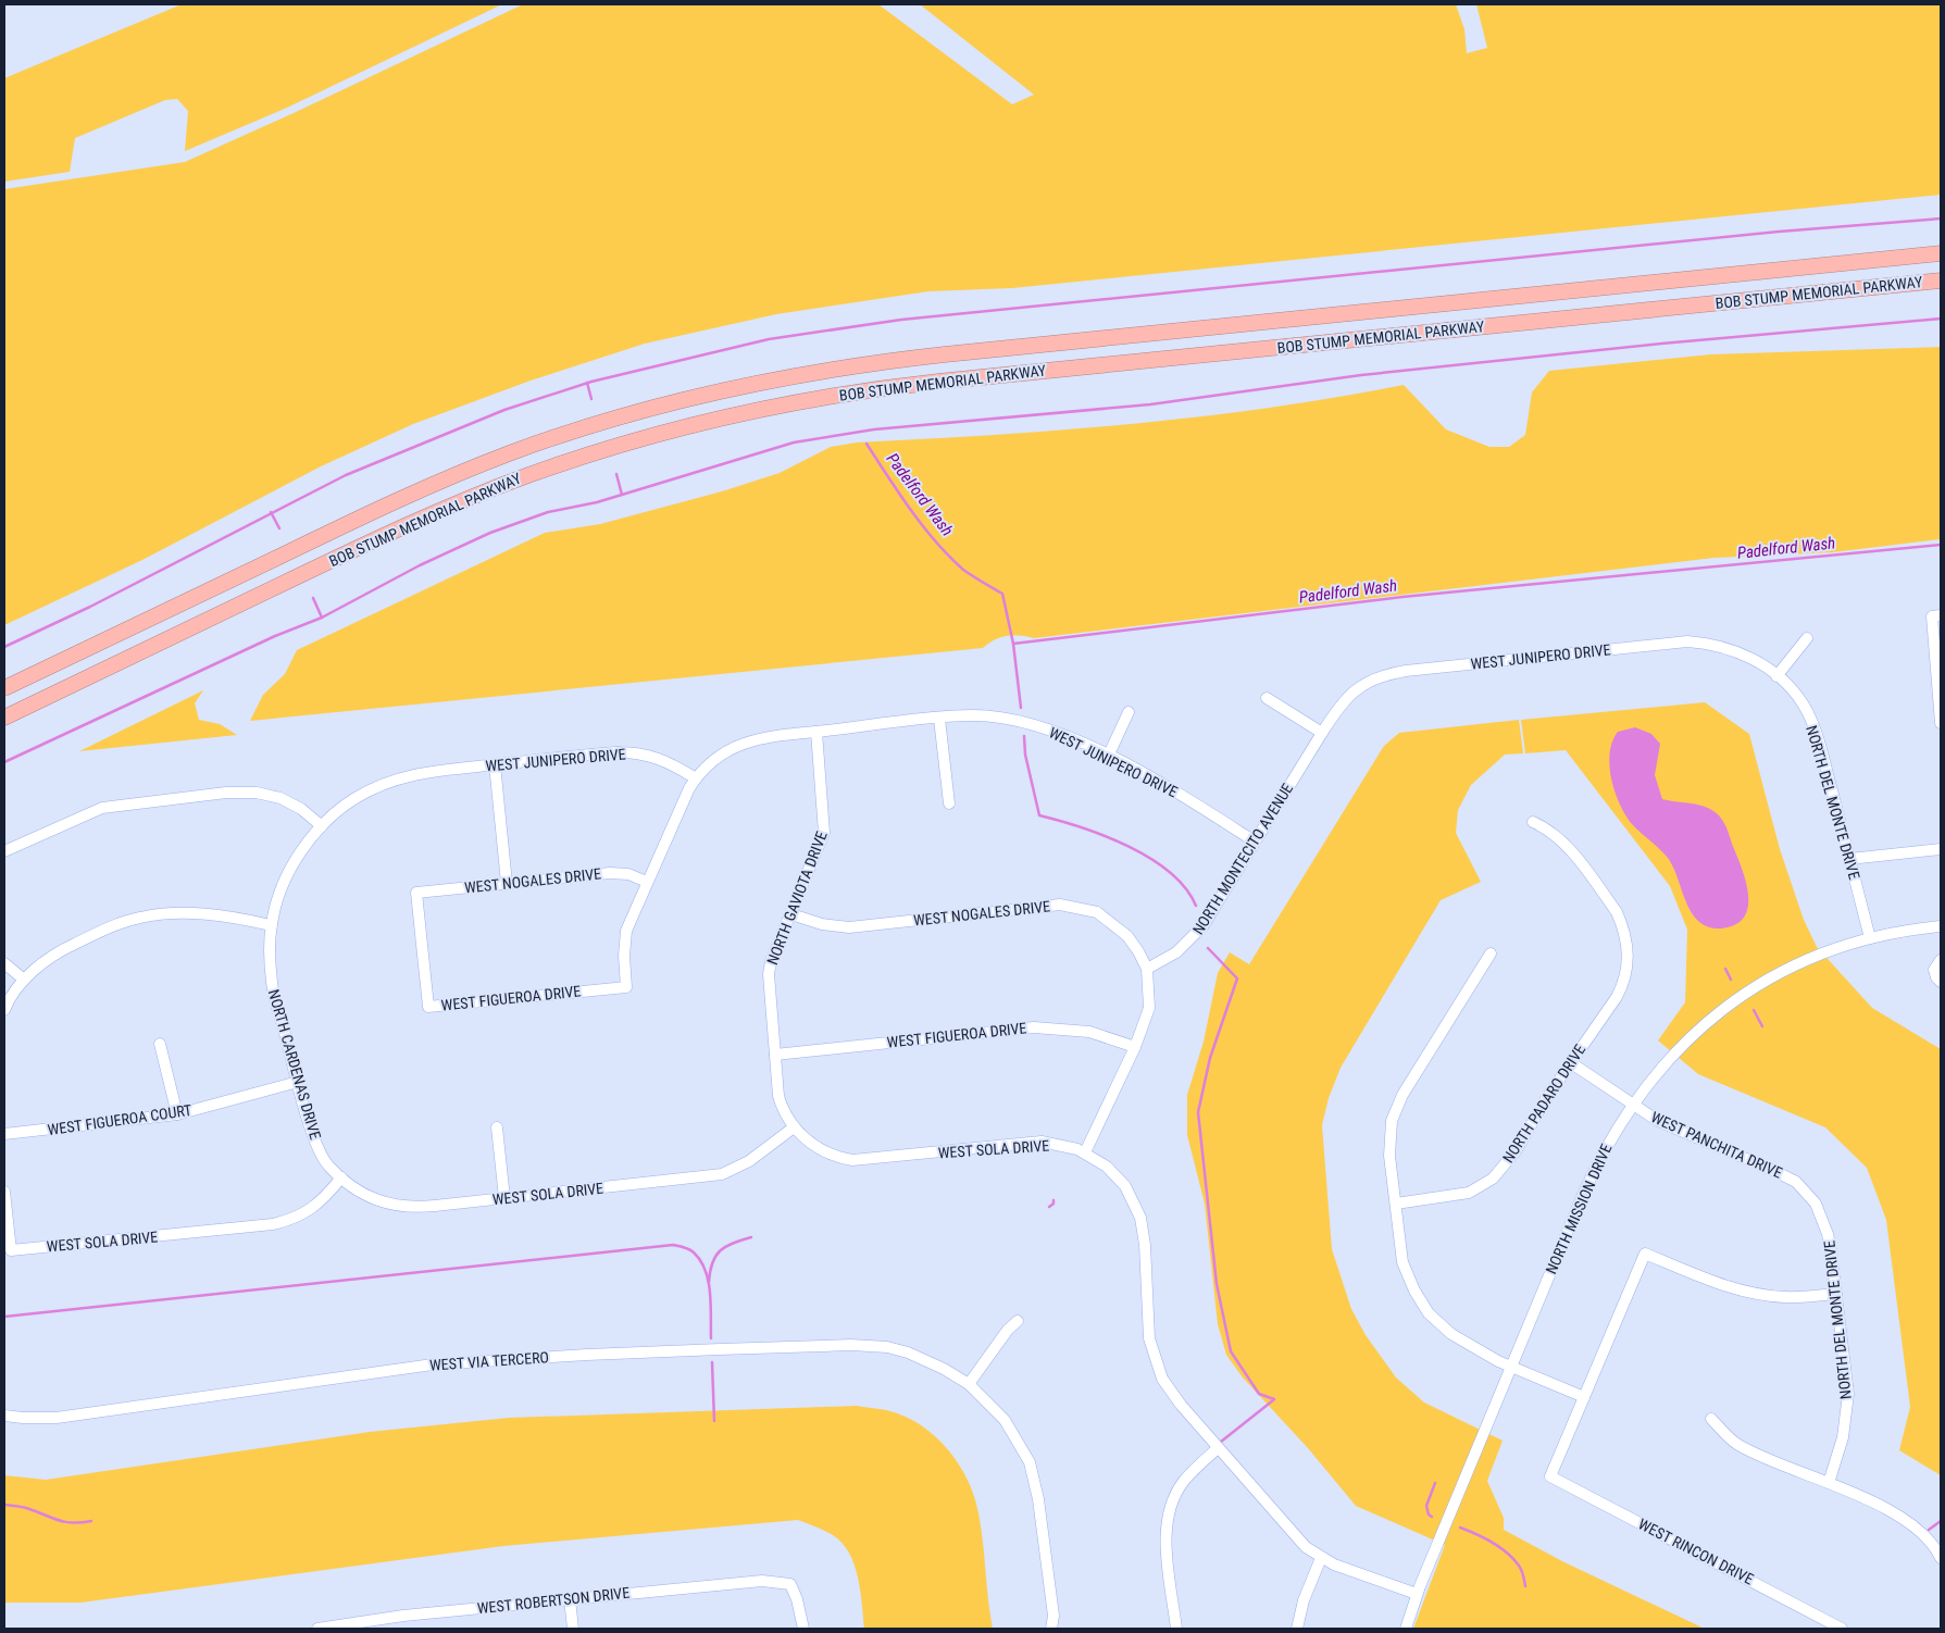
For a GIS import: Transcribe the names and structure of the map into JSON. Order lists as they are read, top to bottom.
{
  "streets": {
    "highway": ["BOB STUMP MEMORIAL PARKWAY"],
    "street": [
      "WEST JUNIPERO DRIVE",
      "NORTH DEL MONTE DRIVE",
      "NORTH MONTECITO AVENUE",
      "WEST NOGALES DRIVE",
      "NORTH GAVIOTA DRIVE",
      "WEST FIGUEROA DRIVE",
      "NORTH CARDENAS DRIVE",
      "NORTH PADARO DRIVE",
      "WEST FIGUEROA COURT",
      "WEST PANCHITA DRIVE",
      "WEST SOLA DRIVE",
      "NORTH MISSION DRIVE",
      "WEST VIA TERCERO",
      "WEST RINCON DRIVE",
      "WEST ROBERTSON DRIVE"
    ]
  },
  "crossings": [
    ["WEST JUNIPERO DRIVE", "NORTH DEL MONTE DRIVE"],
    ["WEST JUNIPERO DRIVE", "NORTH MONTECITO AVENUE"],
    ["WEST JUNIPERO DRIVE", "NORTH GAVIOTA DRIVE"],
    ["WEST JUNIPERO DRIVE", "NORTH CARDENAS DRIVE"],
    ["NORTH DEL MONTE DRIVE", "WEST PANCHITA DRIVE"],
    ["NORTH DEL MONTE DRIVE", "NORTH MISSION DRIVE"],
    ["NORTH MONTECITO AVENUE", "WEST NOGALES DRIVE"],
    ["WEST NOGALES DRIVE", "NORTH GAVIOTA DRIVE"],
    ["WEST NOGALES DRIVE", "WEST FIGUEROA DRIVE"],
    ["NORTH GAVIOTA DRIVE", "WEST FIGUEROA DRIVE"],
    ["NORTH GAVIOTA DRIVE", "WEST SOLA DRIVE"],
    ["NORTH CARDENAS DRIVE", "WEST FIGUEROA COURT"],
    ["NORTH CARDENAS DRIVE", "WEST SOLA DRIVE"],
    ["NORTH PADARO DRIVE", "WEST PANCHITA DRIVE"],
    ["WEST PANCHITA DRIVE", "NORTH MISSION DRIVE"]
  ],
  "water": ["Padelford Wash"]
}
